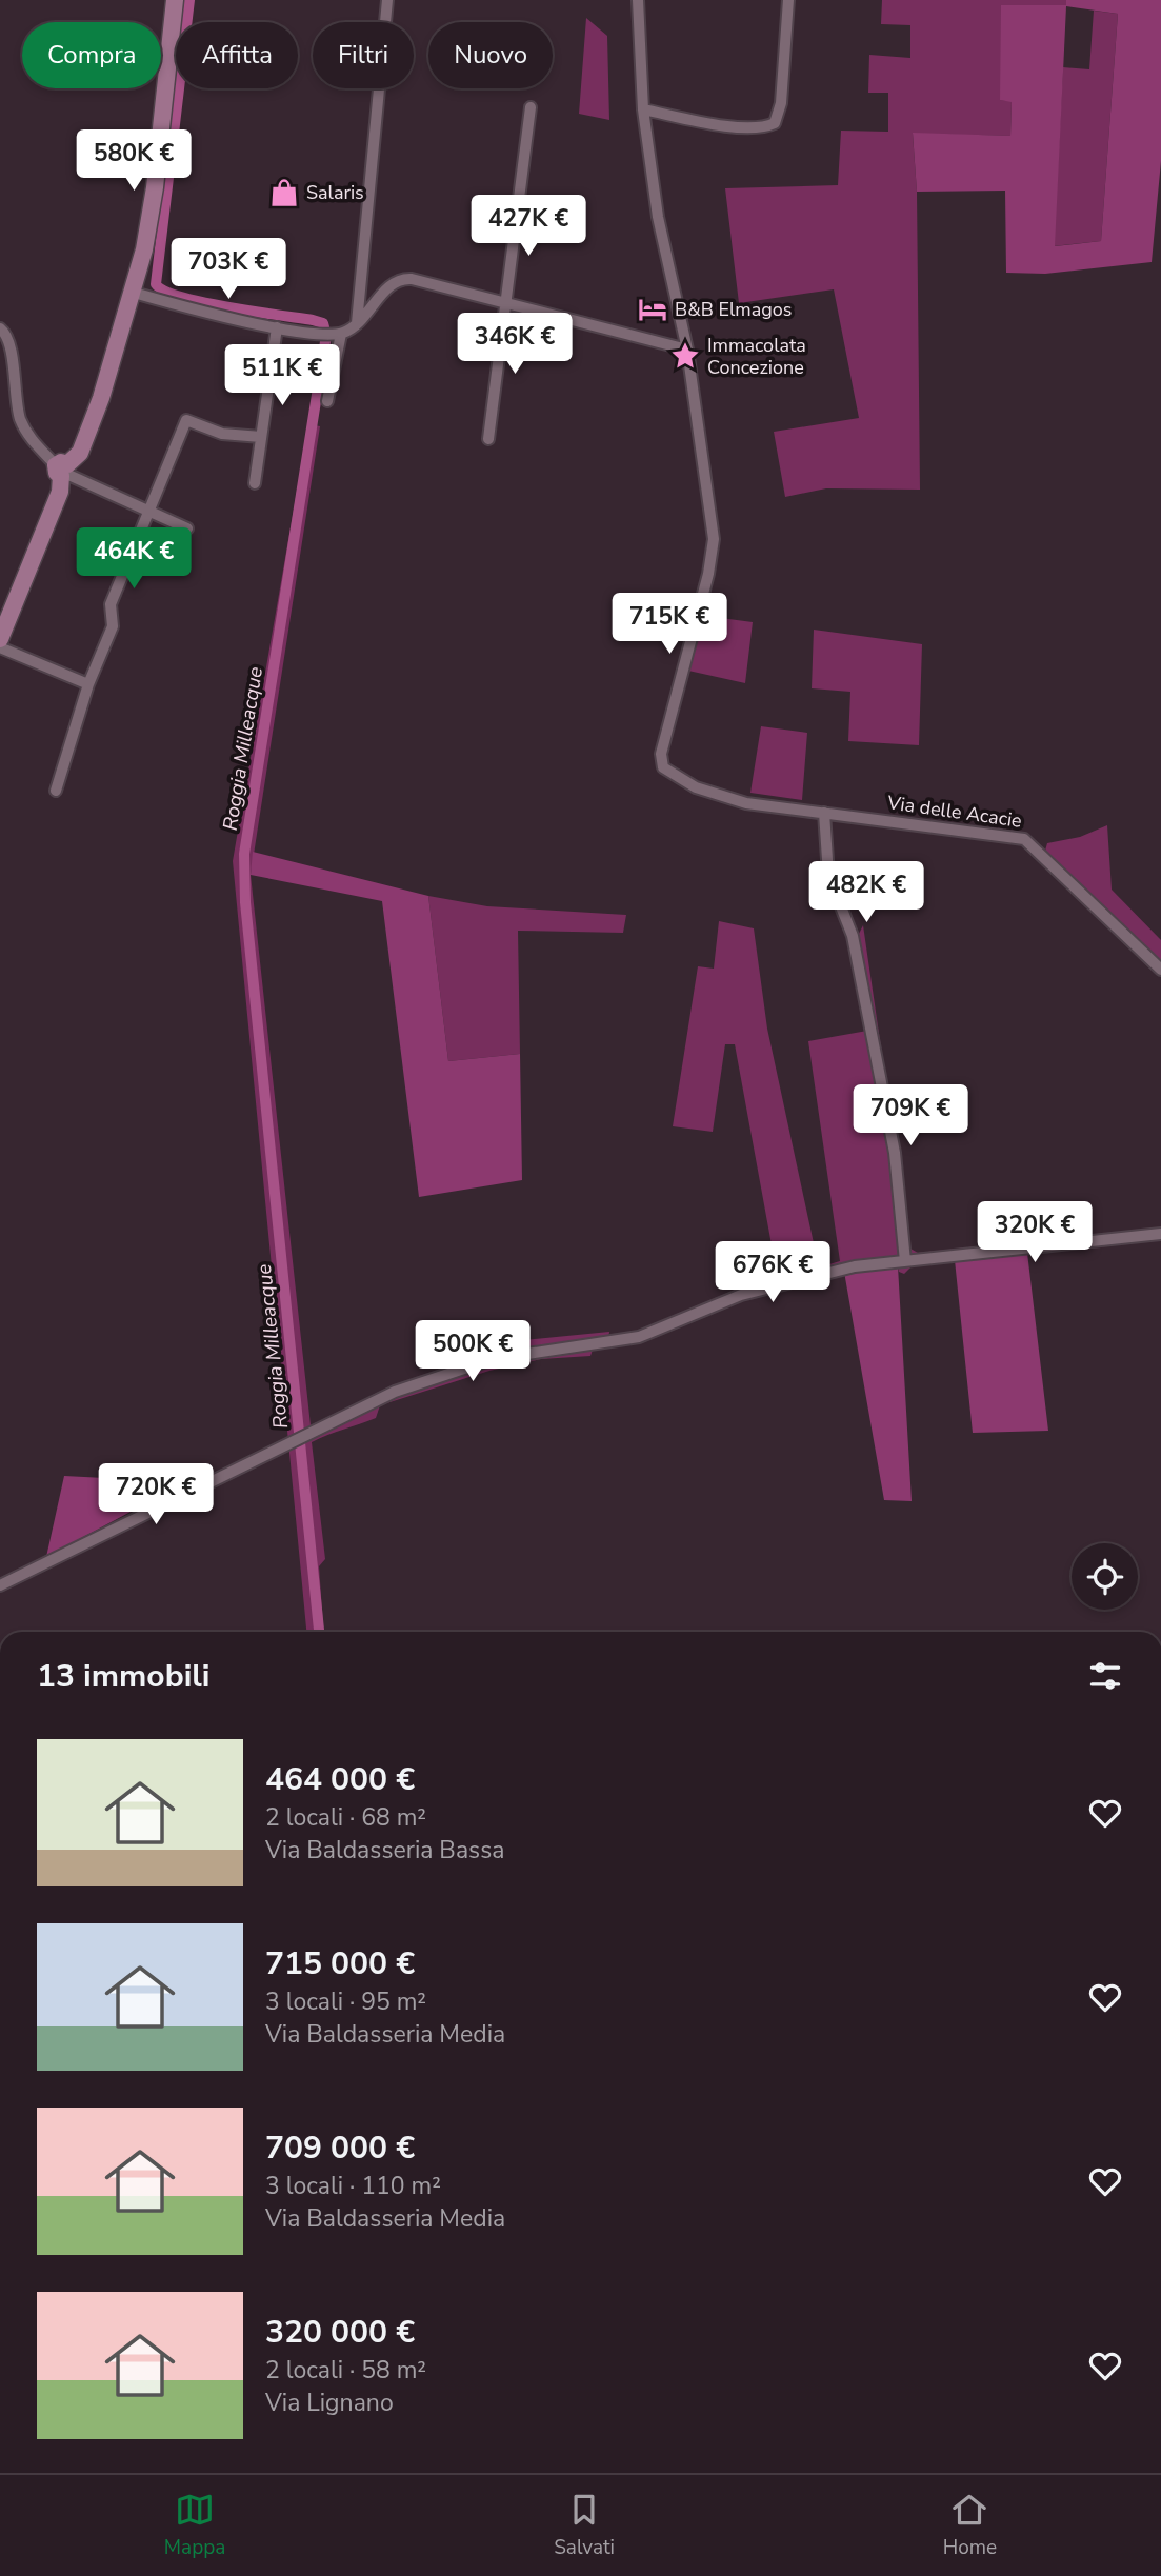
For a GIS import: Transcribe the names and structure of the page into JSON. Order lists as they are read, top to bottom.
{
  "streets": {
    "street": ["Via delle Acacie"]
  },
  "water": ["Roggia Milleacque"],
  "places": {
    "shop": ["Salaris"],
    "hotel": ["B&B Elmagos"],
    "place": ["Immacolata Concezione"]
  },
  "page": {
    "chip": [
      "Compra",
      "Affitta",
      "Filtri",
      "Nuovo"
    ],
    "price": [
      "580K €",
      "427K €",
      "703K €",
      "346K €",
      "511K €",
      "464K €",
      "715K €",
      "482K €",
      "709K €",
      "320K €",
      "676K €",
      "500K €",
      "720K €"
    ],
    "heading": "13 immobili",
    "list": [
      {
        "name": "464 000 €",
        "note": "2 locali · 68 m² · Via Baldasseria Bassa"
      },
      {
        "name": "715 000 €",
        "note": "3 locali · 95 m² · Via Baldasseria Media"
      },
      {
        "name": "709 000 €",
        "note": "3 locali · 110 m² · Via Baldasseria Media"
      },
      {
        "name": "320 000 €",
        "note": "2 locali · 58 m² · Via Lignano"
      }
    ],
    "tabs": ["Mappa", "Salvati", "Home"]
  }
}
